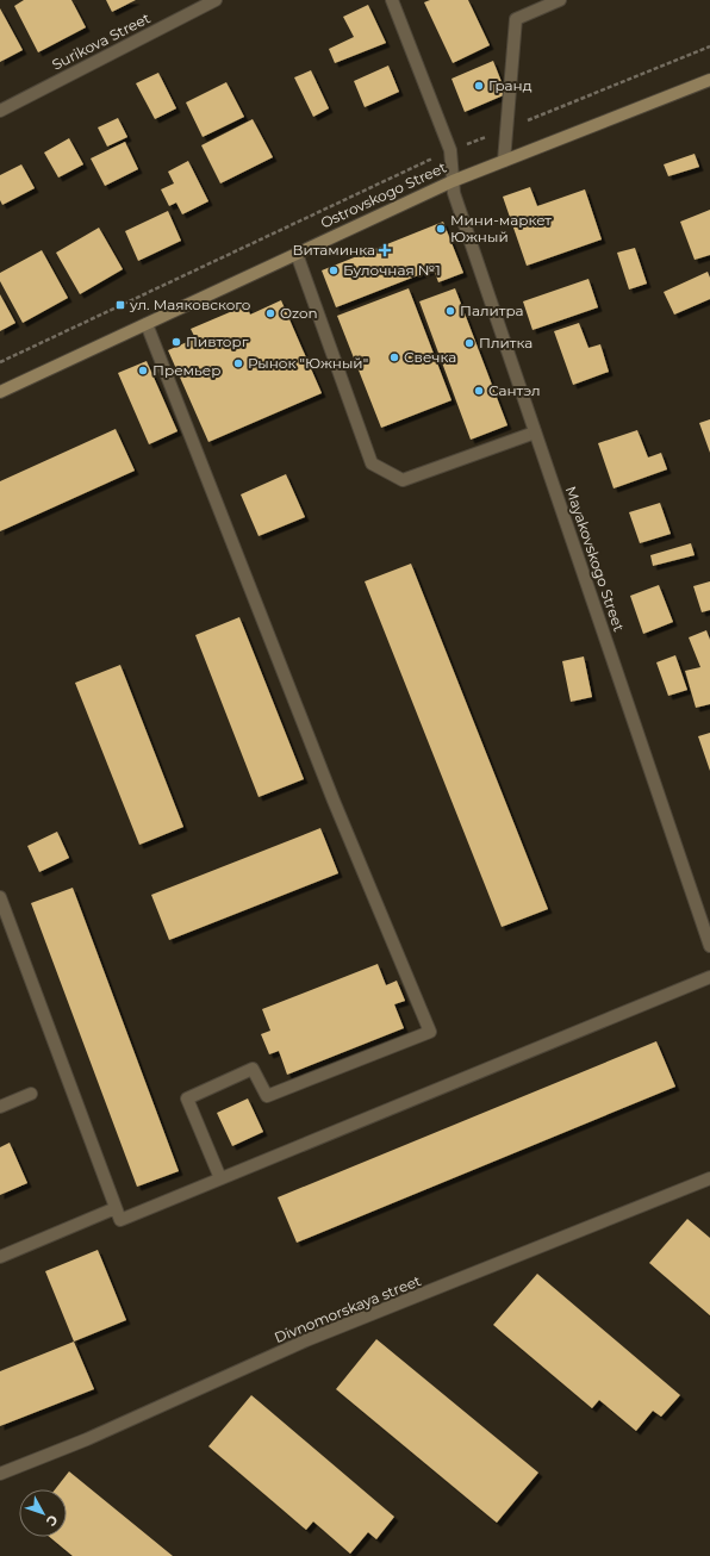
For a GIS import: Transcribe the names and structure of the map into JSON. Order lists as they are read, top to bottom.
{
  "streets": {
    "street": [
      "Surikova Street",
      "Ostrovskogo Street",
      "Mayakovskogo Street",
      "Divnomorskaya street"
    ]
  },
  "crossings": [
    ["Ostrovskogo Street", "Mayakovskogo Street"]
  ],
  "places": {
    "other": [
      "Гранд",
      "Мини-маркет Южный",
      "Булочная №1",
      "Палитра",
      "Ozon",
      "Пивторг",
      "Плитка",
      "Свечка",
      "Рынок \"Южный\"",
      "Премьер",
      "Сантэл"
    ],
    "health": ["Витаминка"],
    "transit": ["ул. Маяковского"]
  },
  "north": "bottom right"
}
